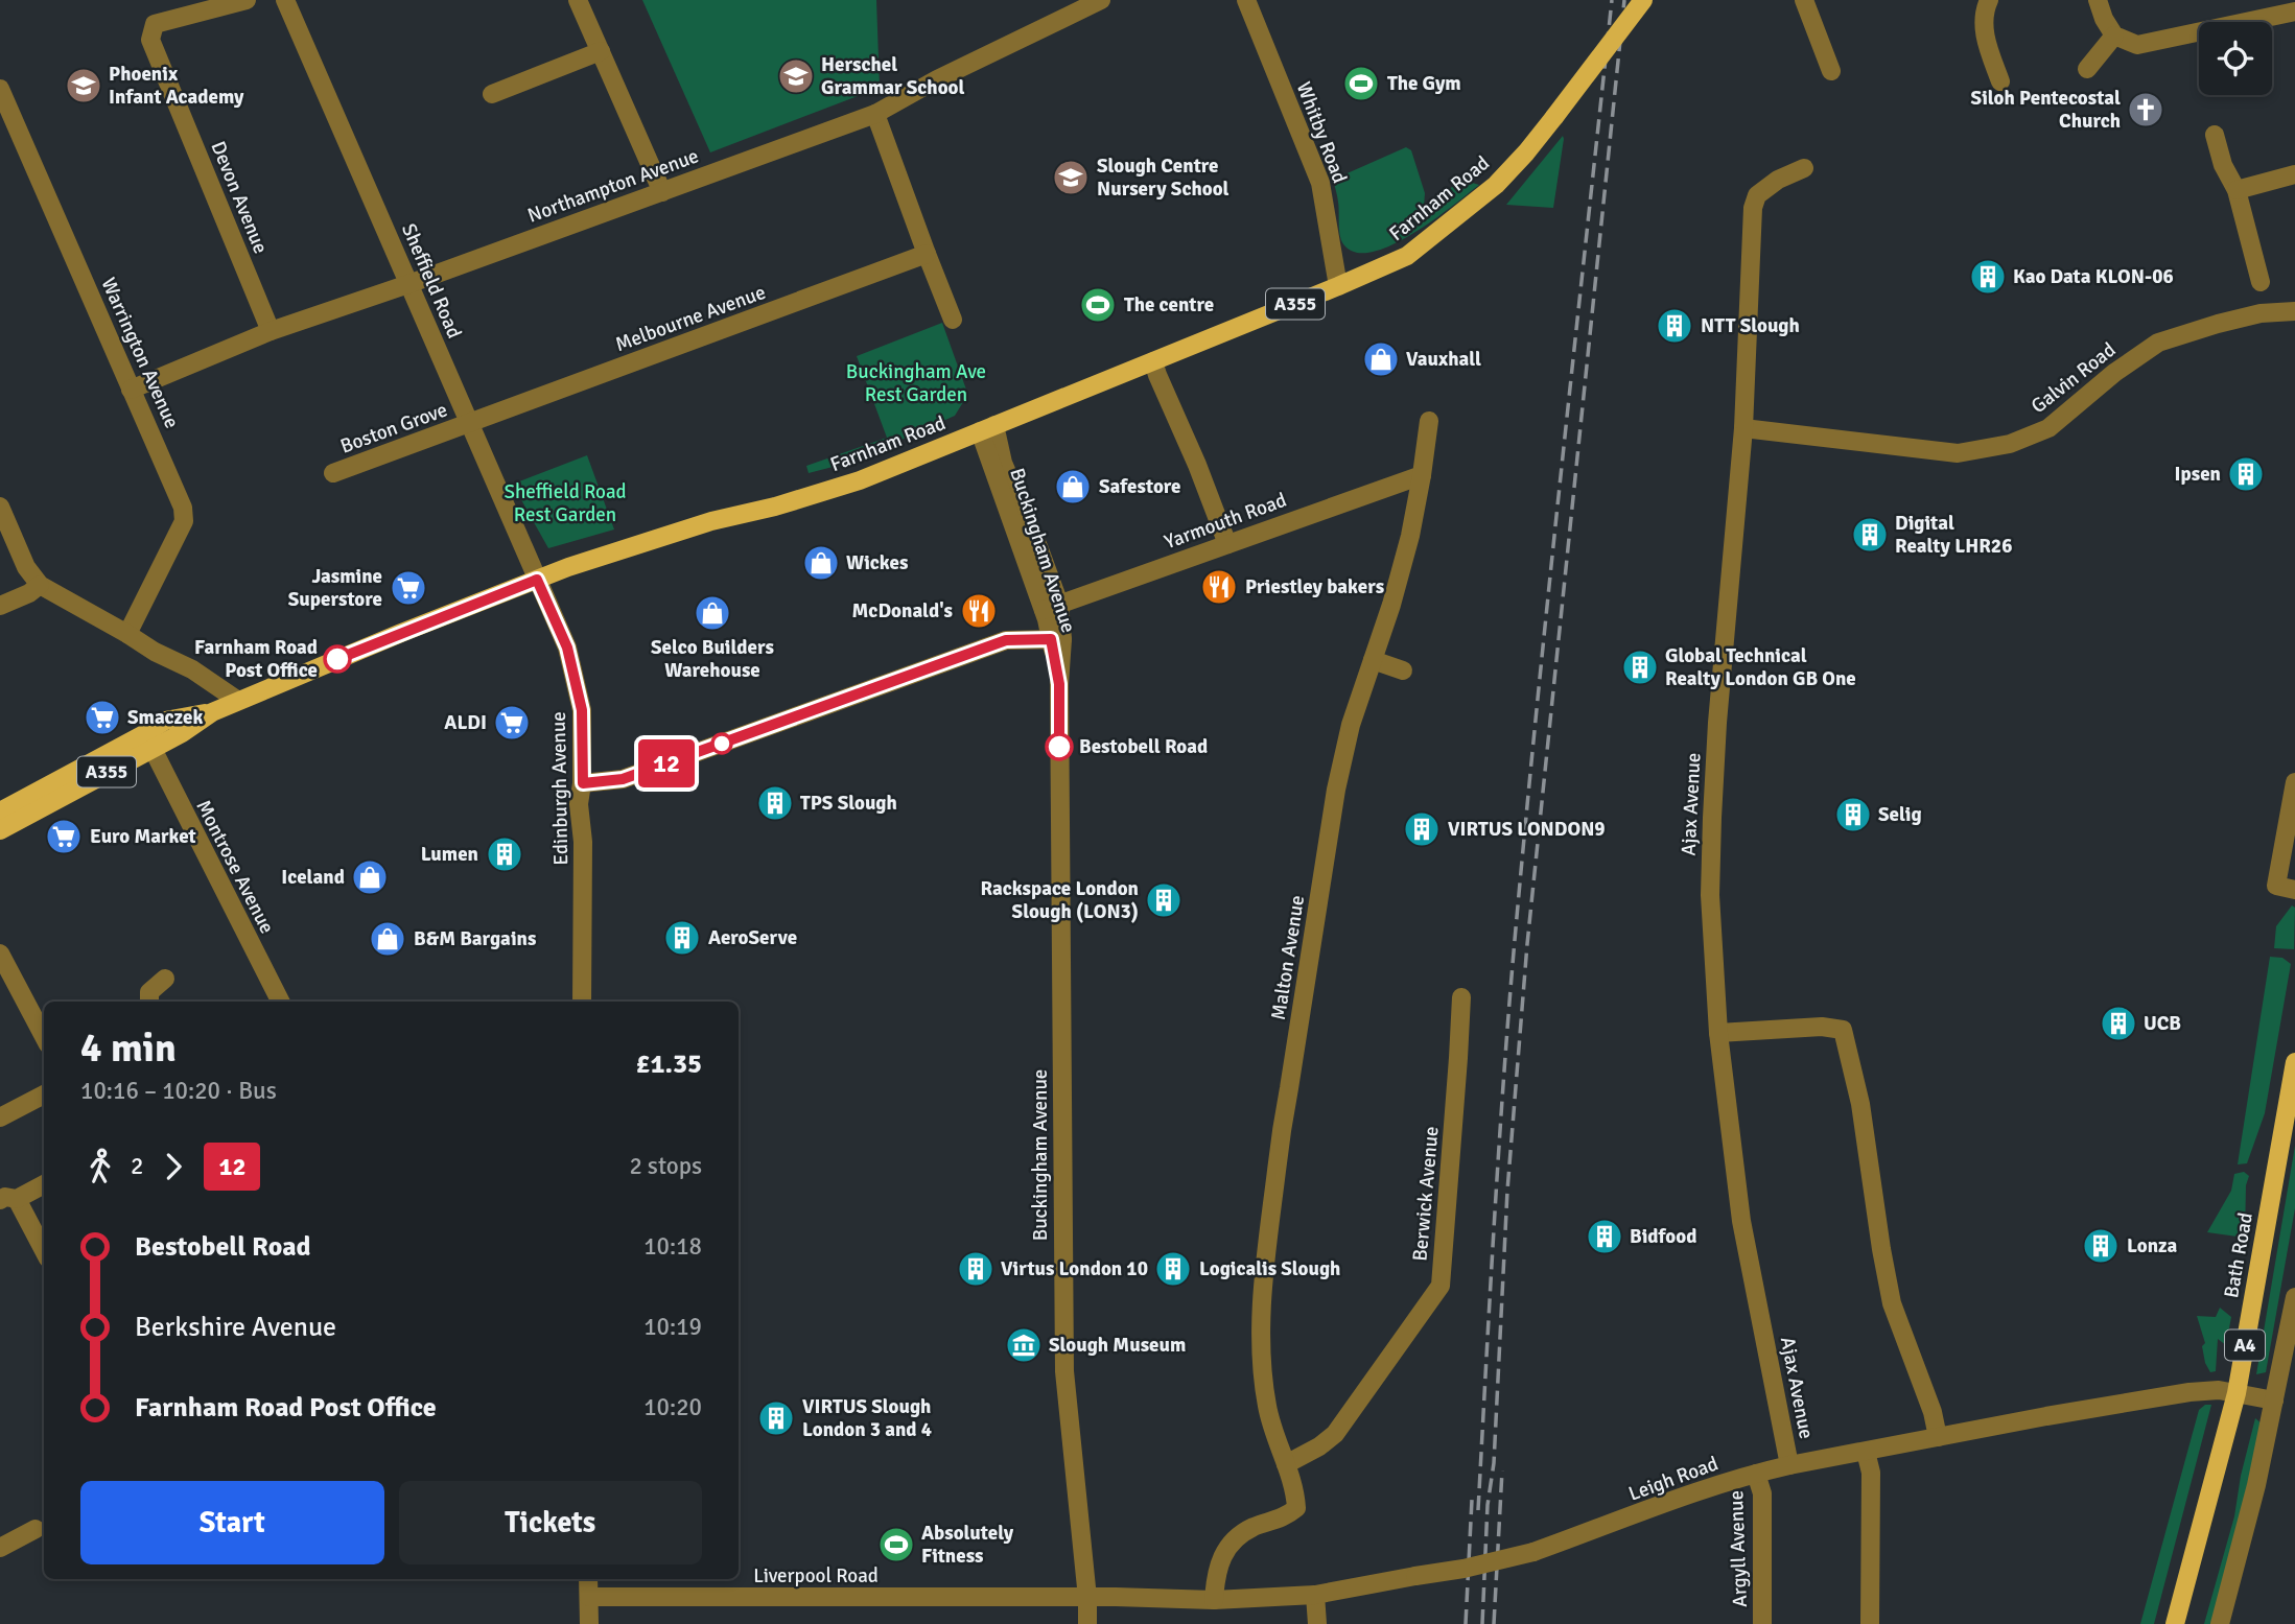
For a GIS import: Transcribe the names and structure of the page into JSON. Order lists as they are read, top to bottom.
{
  "streets": {
    "main road": [
      "Farnham Road",
      "A355",
      "Bath Road",
      "A4"
    ],
    "street": [
      "Whitby Road",
      "Northampton Avenue",
      "Devon Avenue",
      "Sheffield Road",
      "Melbourne Avenue",
      "Warrington Avenue",
      "Galvin Road",
      "Boston Grove",
      "Yarmouth Road",
      "Buckingham Avenue",
      "Edinburgh Avenue",
      "Ajax Avenue",
      "Montrose Avenue",
      "Malton Avenue",
      "Berwick Avenue",
      "Leigh Road",
      "Argyll Avenue",
      "Liverpool Road"
    ]
  },
  "crossings": [
    ["Whitby Road", "Farnham Road"],
    ["Northampton Avenue", "Devon Avenue"],
    ["Northampton Avenue", "Sheffield Road"],
    ["Northampton Avenue", "Warrington Avenue"],
    ["Farnham Road", "Sheffield Road"],
    ["Farnham Road", "Buckingham Avenue"],
    ["Farnham Road", "Edinburgh Avenue"],
    ["Farnham Road", "Montrose Avenue"],
    ["Sheffield Road", "Melbourne Avenue"],
    ["Sheffield Road", "Boston Grove"],
    ["Sheffield Road", "Edinburgh Avenue"],
    ["Melbourne Avenue", "Boston Grove"],
    ["Galvin Road", "Ajax Avenue"],
    ["Yarmouth Road", "Buckingham Avenue"],
    ["Yarmouth Road", "Malton Avenue"],
    ["Buckingham Avenue", "Leigh Road"],
    ["Buckingham Avenue", "Liverpool Road"],
    ["Ajax Avenue", "Leigh Road"],
    ["Malton Avenue", "Berwick Avenue"],
    ["Malton Avenue", "Leigh Road"],
    ["Bath Road", "Leigh Road"],
    ["Leigh Road", "Argyll Avenue"],
    ["Leigh Road", "Liverpool Road"]
  ],
  "parks": ["Buckingham Ave Rest Garden", "Sheffield Road Rest Garden"],
  "places": {
    "school or university": ["Herschel Grammar School", "Phoenix Infant Academy", "Slough Centre Nursery School"],
    "sports": ["The Gym", "The centre", "Absolutely Fitness"],
    "church": ["Siloh Pentecostal Church"],
    "building": [
      "Kao Data KLON-06",
      "NTT Slough",
      "Ipsen",
      "Digital Realty LHR26",
      "Global Technical Realty London GB One",
      "TPS Slough",
      "Selig",
      "VIRTUS LONDON9",
      "Lumen",
      "Rackspace London Slough (LON3)",
      "AeroServe",
      "UCB",
      "Bidfood",
      "Lonza",
      "Virtus London 10",
      "Logicalis Slough",
      "VIRTUS Slough London 3 and 4"
    ],
    "shop": [
      "Vauxhall",
      "Safestore",
      "Wickes",
      "Selco Builders Warehouse",
      "Iceland",
      "B&M Bargains"
    ],
    "restaurant": ["Priestley bakers", "McDonald's"],
    "supermarket": [
      "Jasmine Superstore",
      "Smaczek",
      "ALDI",
      "Euro Market"
    ],
    "other": ["Farnham Road Post Office", "Bestobell Road"],
    "museum": ["Slough Museum"]
  },
  "lines": ["bus line 12"],
  "page": {
    "on_map": "12",
    "heading": ["4 min", "10:16 – 10:20 · Bus", "£1.35"],
    "legs": ["2", "12", "2 stops"],
    "list": [
      {
        "name": "Bestobell Road",
        "value": "10:18"
      },
      {
        "name": "Berkshire Avenue",
        "value": "10:19"
      },
      {
        "name": "Farnham Road Post Office",
        "value": "10:20"
      }
    ],
    "buttons": ["Start", "Tickets"]
  }
}
